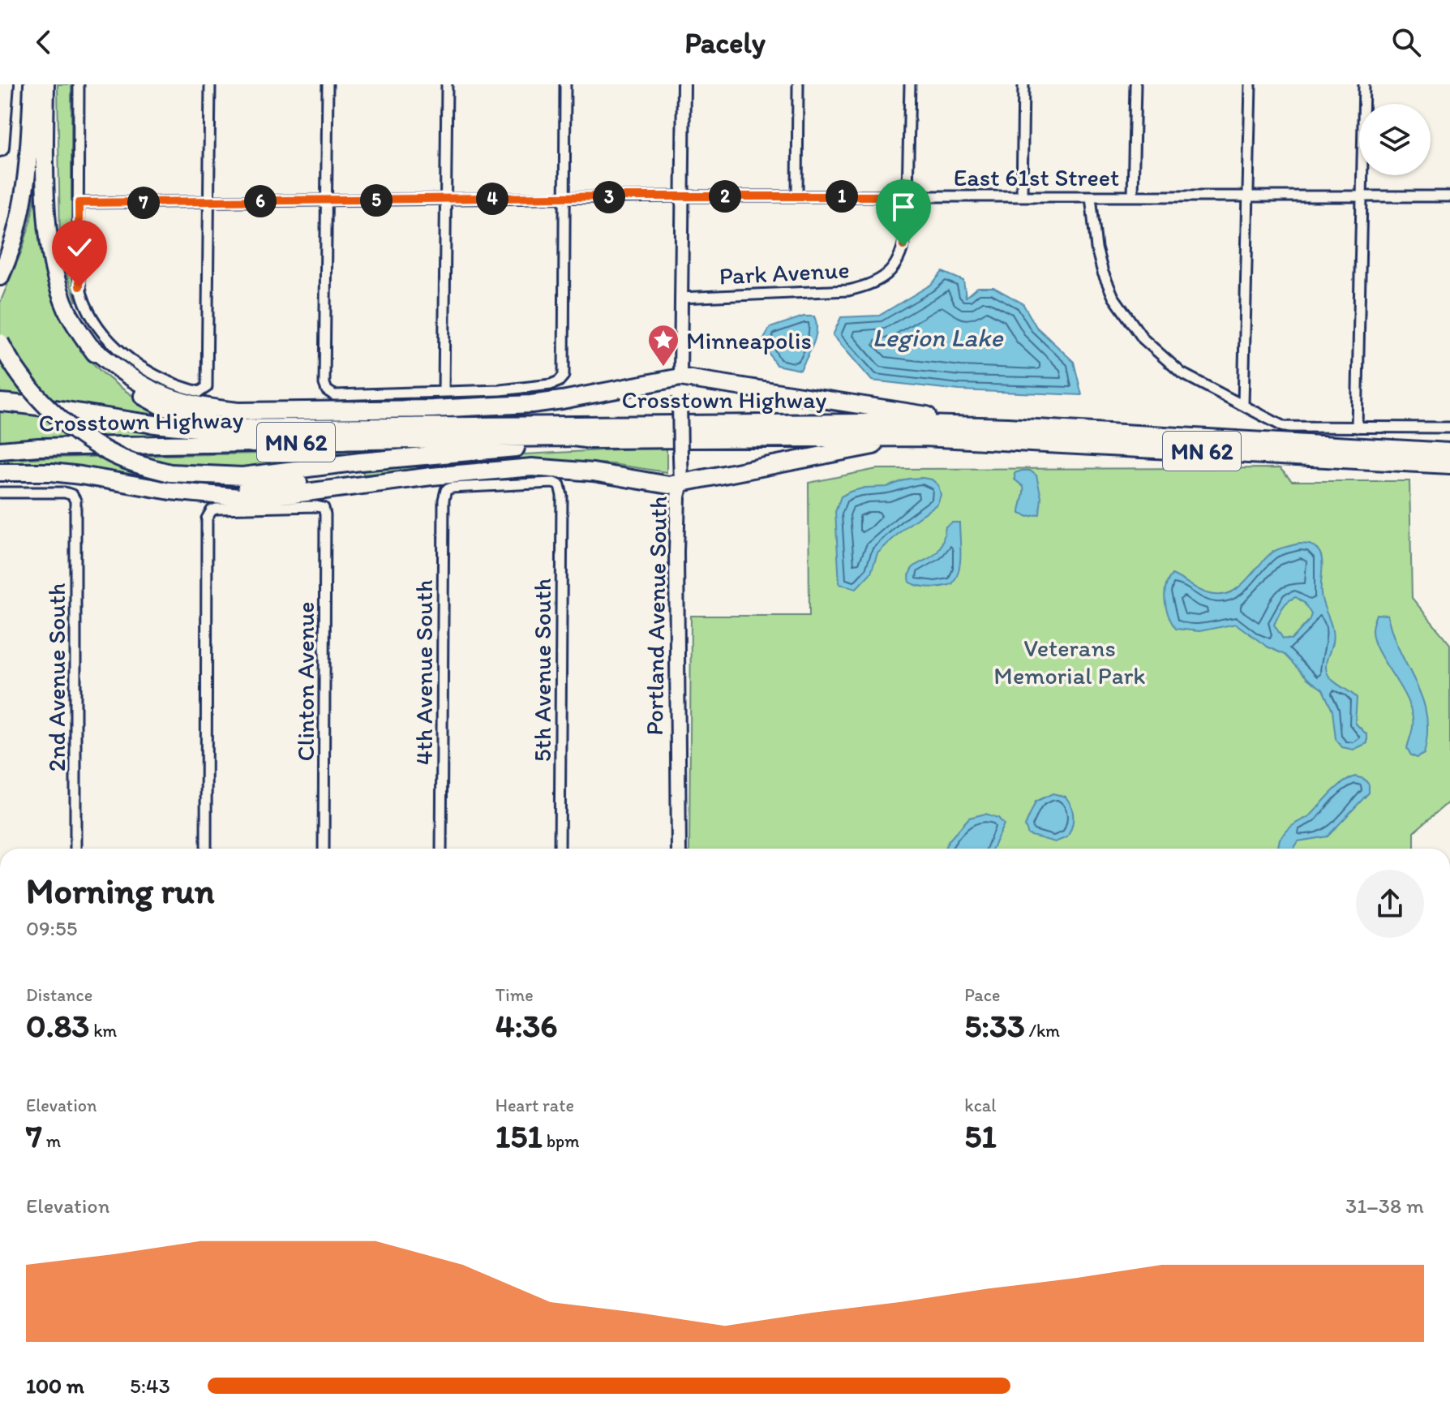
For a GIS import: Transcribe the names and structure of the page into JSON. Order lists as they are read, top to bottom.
{
  "streets": {
    "highway": ["Crosstown Highway", "MN 62"],
    "main road": ["Portland Avenue South"],
    "street": [
      "East 61st Street",
      "Park Avenue",
      "5th Avenue South",
      "4th Avenue South",
      "2nd Avenue South",
      "Clinton Avenue"
    ]
  },
  "crossings": [
    ["East 61st Street", "Park Avenue"],
    ["5th Avenue South", "4th Avenue South"]
  ],
  "water": ["Legion Lake"],
  "parks": ["Veterans Memorial Park"],
  "places": {
    "place": ["Minneapolis"]
  },
  "page": {
    "header": "Pacely",
    "pins": [
      "1",
      "2",
      "3",
      "4",
      "5",
      "6",
      "7"
    ],
    "heading": ["Morning run", "09:55"],
    "stats": [
      ["Distance", "0.83 km"],
      ["Time", "4:36"],
      ["Pace", "5:33 /km"],
      ["Elevation", "7 m"],
      ["Heart rate", "151 bpm"],
      ["kcal", "51"]
    ],
    "chart": ["Elevation", "31–38 m"],
    "list": [
      {
        "name": "100 m",
        "note": "5:43"
      }
    ]
  }
}
